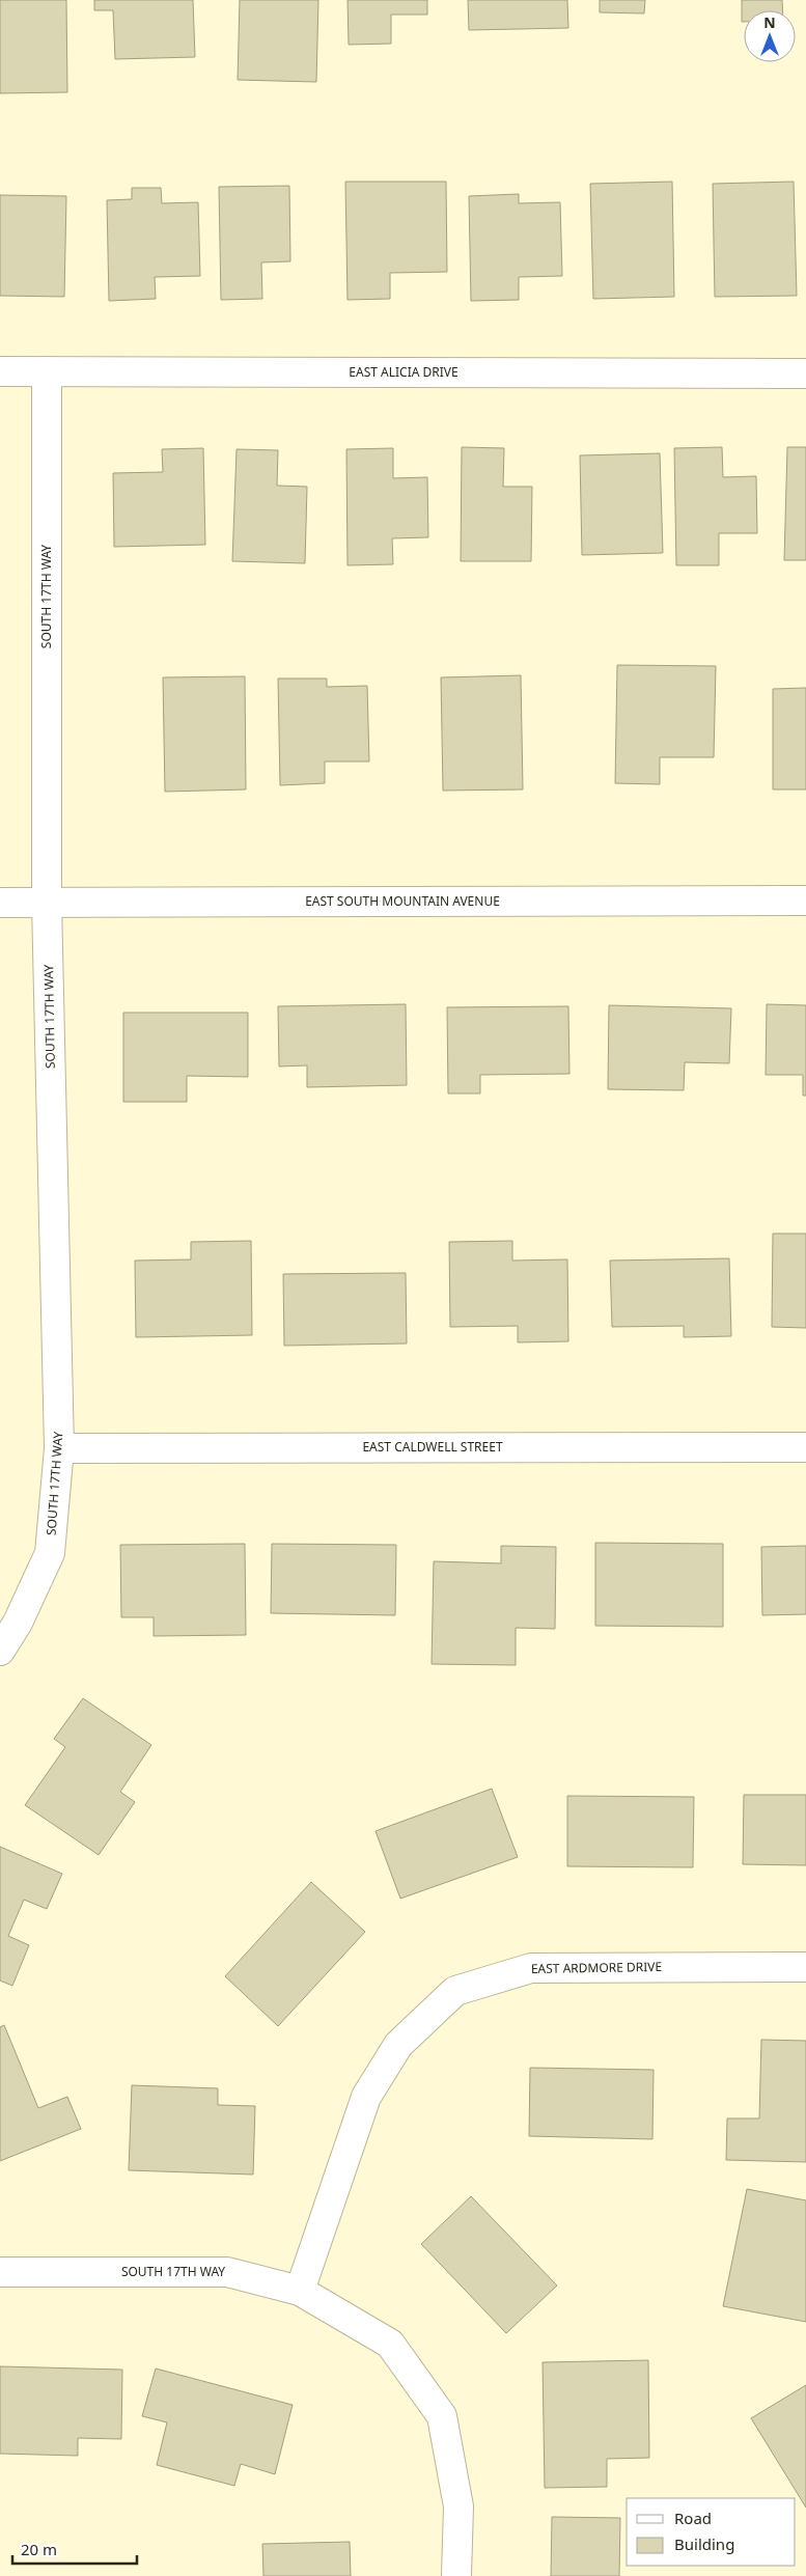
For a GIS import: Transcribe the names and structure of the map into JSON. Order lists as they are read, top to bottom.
{
  "streets": {
    "street": [
      "EAST ALICIA DRIVE",
      "SOUTH 17TH WAY",
      "EAST SOUTH MOUNTAIN AVENUE",
      "EAST CALDWELL STREET",
      "EAST ARDMORE DRIVE"
    ]
  },
  "crossings": [
    ["EAST ALICIA DRIVE", "SOUTH 17TH WAY"],
    ["SOUTH 17TH WAY", "EAST SOUTH MOUNTAIN AVENUE"],
    ["SOUTH 17TH WAY", "EAST CALDWELL STREET"],
    ["SOUTH 17TH WAY", "EAST ARDMORE DRIVE"]
  ],
  "legend": ["Road", "Building"],
  "scale_bar": "20 m",
  "north": "top"
}
